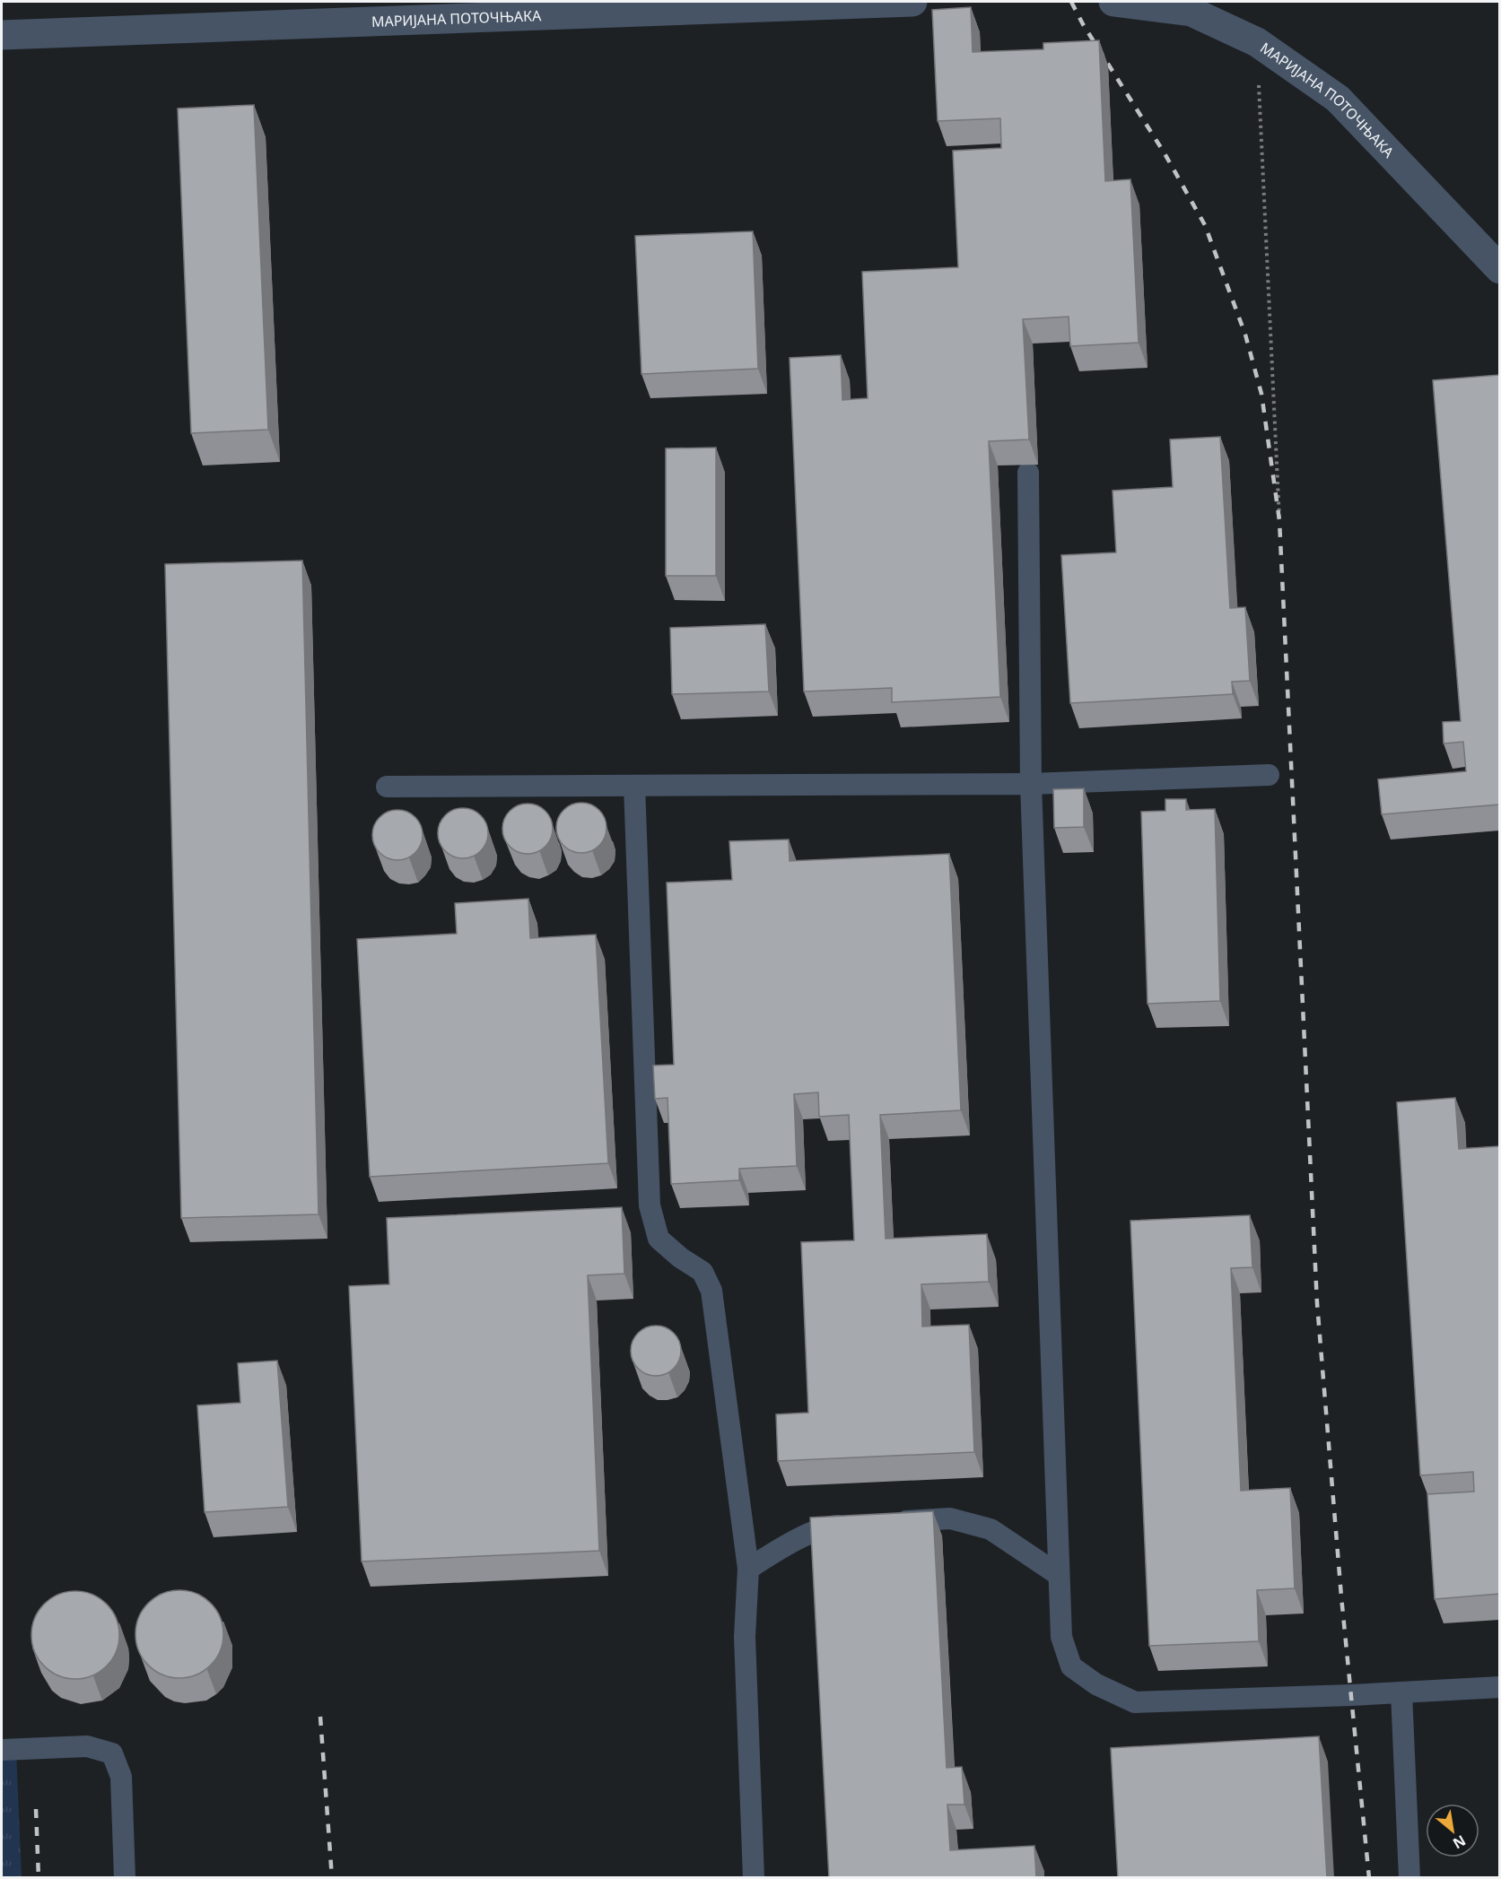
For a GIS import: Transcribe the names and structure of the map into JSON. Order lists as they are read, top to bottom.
{
  "streets": {
    "street": ["МАРИЈАНА ПОТОЧЊАКА"]
  },
  "north": "bottom right"
}
